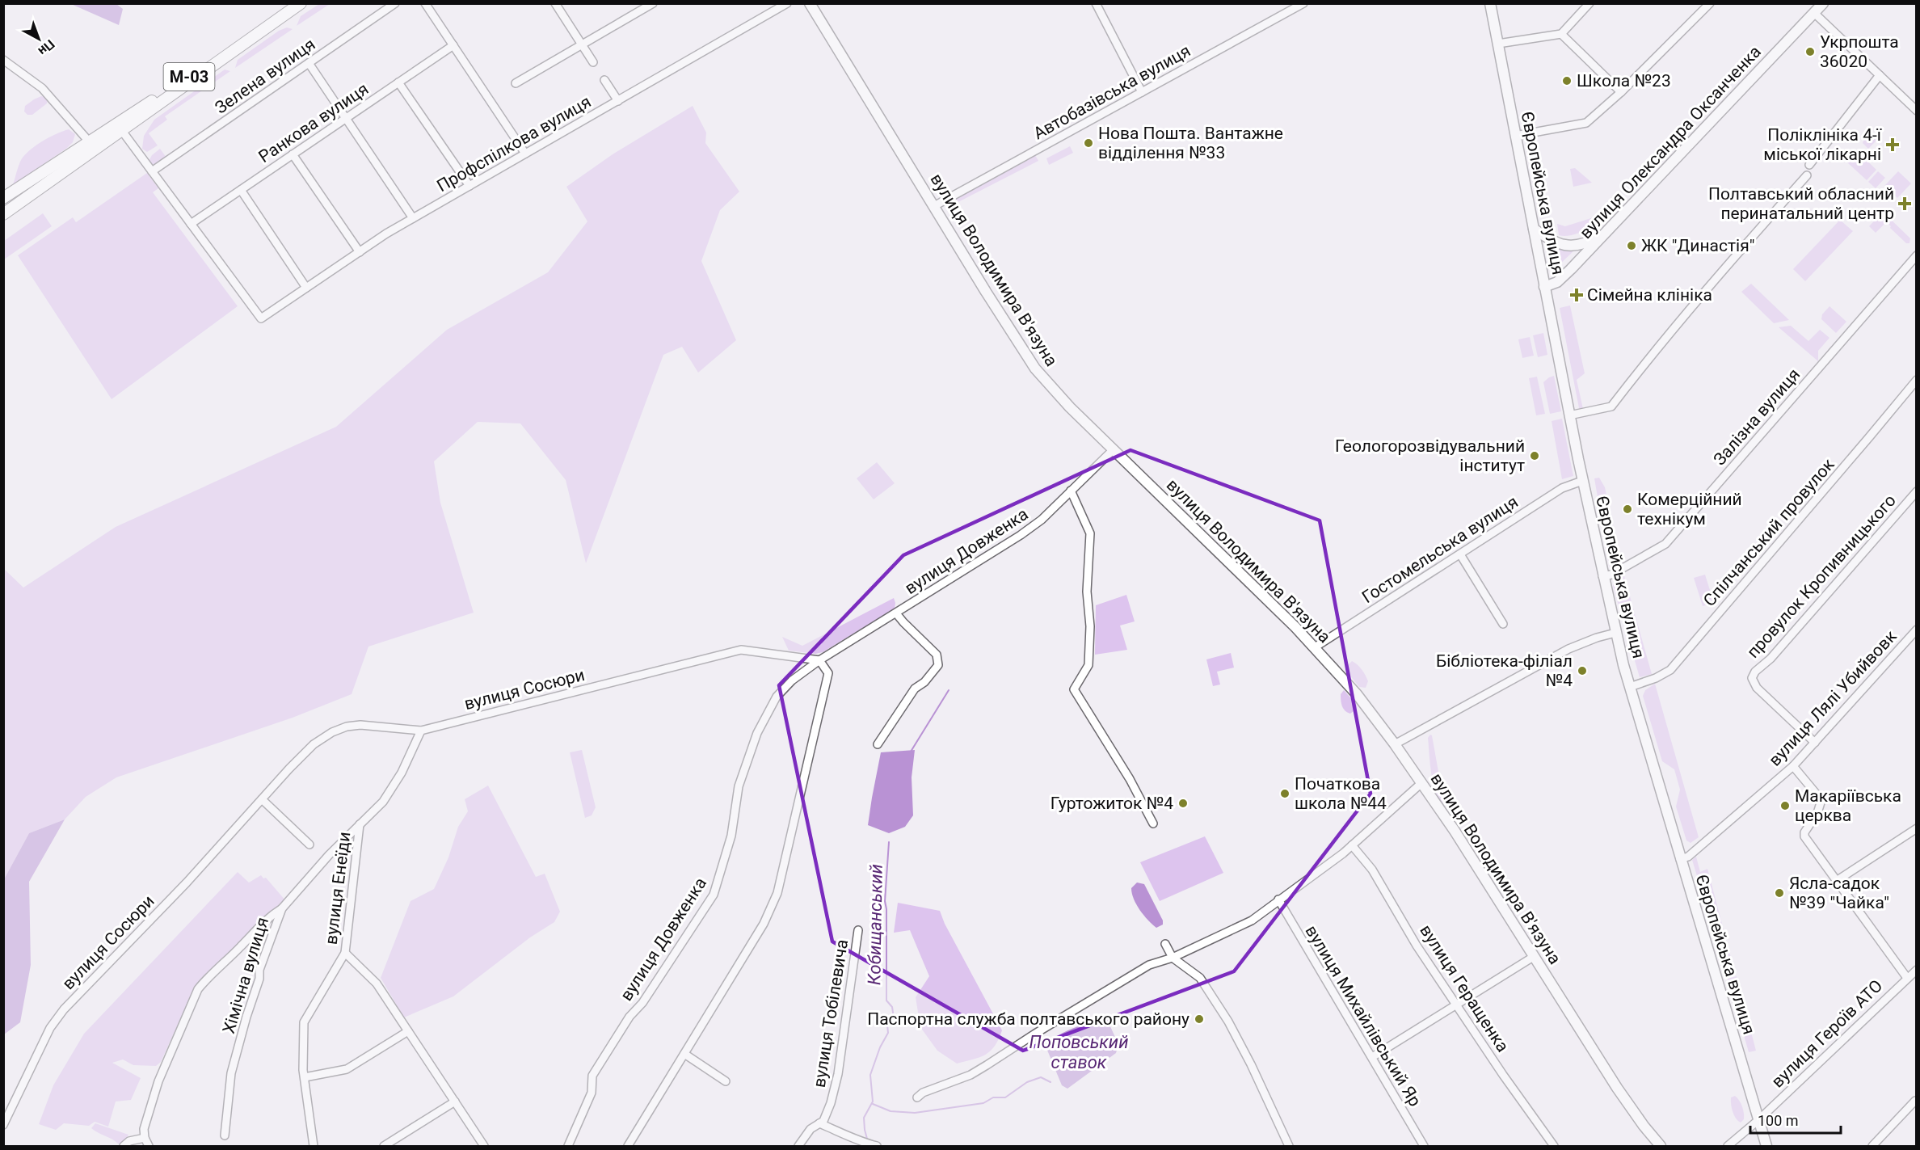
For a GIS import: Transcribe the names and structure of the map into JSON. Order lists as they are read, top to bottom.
{
  "streets": {
    "highway": ["М-03"],
    "main road": ["вулиця Олександра Оксанченка", "Європейська вулиця", "вулиця Володимира В'язуна"],
    "street": [
      "Зелена вулиця",
      "Автобазівська вулиця",
      "Ранкова вулиця",
      "Профспілкова вулиця",
      "Залізна вулиця",
      "Спілчанський провулок",
      "Гостомельська вулиця",
      "вулиця Довженка",
      "провулок Кропивницького",
      "вулиця Сосюри",
      "вулиця Лялі Убийвовк",
      "вулиця Енеїди",
      "Хімічна вулиця",
      "вулиця Геращенка",
      "вулиця Тобілевича",
      "вулиця Михайлівський Яр",
      "вулиця Героїв АТО"
    ]
  },
  "crossings": [
    ["Автобазівська вулиця", "вулиця Володимира В'язуна"],
    ["Ранкова вулиця", "Профспілкова вулиця"],
    ["вулиця Олександра Оксанченка", "Європейська вулиця"],
    ["Європейська вулиця", "Залізна вулиця"],
    ["Європейська вулиця", "Спілчанський провулок"],
    ["Європейська вулиця", "Гостомельська вулиця"],
    ["Європейська вулиця", "вулиця Лялі Убийвовк"],
    ["Європейська вулиця", "вулиця Героїв АТО"],
    ["вулиця Володимира В'язуна", "Гостомельська вулиця"],
    ["вулиця Володимира В'язуна", "вулиця Довженка"],
    ["вулиця Довженка", "вулиця Сосюри"],
    ["провулок Кропивницького", "вулиця Лялі Убийвовк"],
    ["вулиця Сосюри", "Хімічна вулиця"],
    ["вулиця Енеїди", "Хімічна вулиця"]
  ],
  "water": ["Кобищанський", "Поповський ставок"],
  "places": {
    "other": [
      "Укрпошта 36020",
      "Школа №23",
      "Нова Пошта. Вантажне відділення №33",
      "ЖК \"Династія\"",
      "Геологорозвідувальний інститут",
      "Комерційний технікум",
      "Бібліотека-філіал №4",
      "Початкова школа №44",
      "Гуртожиток №4",
      "Макаріївська церква",
      "Ясла-садок №39 \"Чайка\"",
      "Паспортна служба полтавського району"
    ],
    "health": ["Поліклініка 4-ї міської лікарні", "Полтавський обласний перинатальний центр", "Сімейна клініка"]
  },
  "scale_bar": "100 m",
  "north": "bottom right"
}
